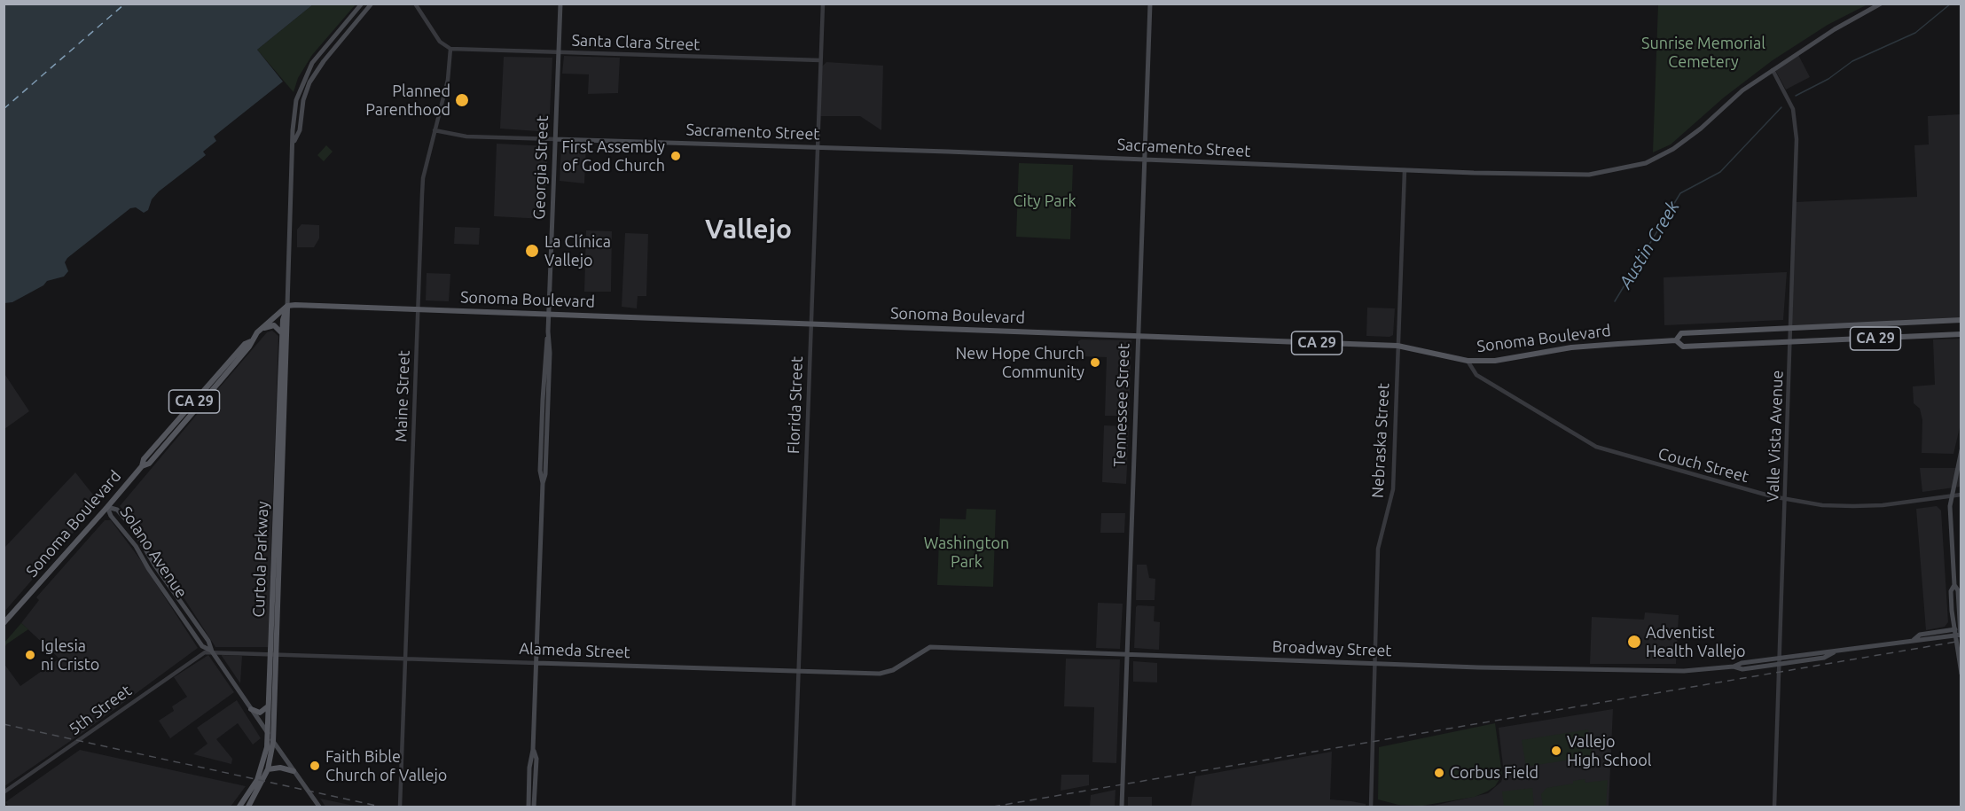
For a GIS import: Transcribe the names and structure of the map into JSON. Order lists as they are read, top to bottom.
{
  "streets": {
    "main road": [
      "Sacramento Street",
      "Georgia Street",
      "Sonoma Boulevard",
      "CA 29",
      "Tennessee Street",
      "Solano Avenue",
      "Curtola Parkway",
      "Broadway Street",
      "Alameda Street"
    ],
    "street": [
      "Santa Clara Street",
      "Maine Street",
      "Florida Street",
      "Valle Vista Avenue",
      "Nebraska Street",
      "Couch Street",
      "5th Street"
    ]
  },
  "crossings": [
    ["Santa Clara Street", "Georgia Street"],
    ["Santa Clara Street", "Maine Street"],
    ["Santa Clara Street", "Florida Street"],
    ["Sacramento Street", "Georgia Street"],
    ["Sacramento Street", "Maine Street"],
    ["Sacramento Street", "Florida Street"],
    ["Sacramento Street", "Tennessee Street"],
    ["Sacramento Street", "Valle Vista Avenue"],
    ["Sacramento Street", "Nebraska Street"],
    ["Georgia Street", "Sonoma Boulevard"],
    ["Georgia Street", "Alameda Street"],
    ["Sonoma Boulevard", "Maine Street"],
    ["Sonoma Boulevard", "Florida Street"],
    ["Sonoma Boulevard", "Tennessee Street"],
    ["Sonoma Boulevard", "Valle Vista Avenue"],
    ["Sonoma Boulevard", "Nebraska Street"],
    ["Sonoma Boulevard", "Couch Street"],
    ["Sonoma Boulevard", "Solano Avenue"],
    ["Sonoma Boulevard", "Curtola Parkway"],
    ["Maine Street", "Alameda Street"],
    ["Florida Street", "Alameda Street"],
    ["Tennessee Street", "Broadway Street"],
    ["Valle Vista Avenue", "Couch Street"],
    ["Valle Vista Avenue", "Broadway Street"],
    ["Nebraska Street", "Broadway Street"],
    ["Solano Avenue", "Curtola Parkway"],
    ["Solano Avenue", "Alameda Street"],
    ["Solano Avenue", "5th Street"],
    ["Curtola Parkway", "Alameda Street"],
    ["Broadway Street", "Alameda Street"],
    ["Alameda Street", "5th Street"]
  ],
  "districts": ["Vallejo"],
  "water": ["Austin Creek"],
  "parks": ["Sunrise Memorial Cemetery", "City Park", "Washington Park"],
  "places": [
    "Planned Parenthood",
    "First Assembly of God Church",
    "La Clínica Vallejo",
    "New Hope Church Community",
    "Adventist Health Vallejo",
    "Iglesia ni Cristo",
    "Vallejo High School",
    "Faith Bible Church of Vallejo",
    "Corbus Field"
  ]
}
